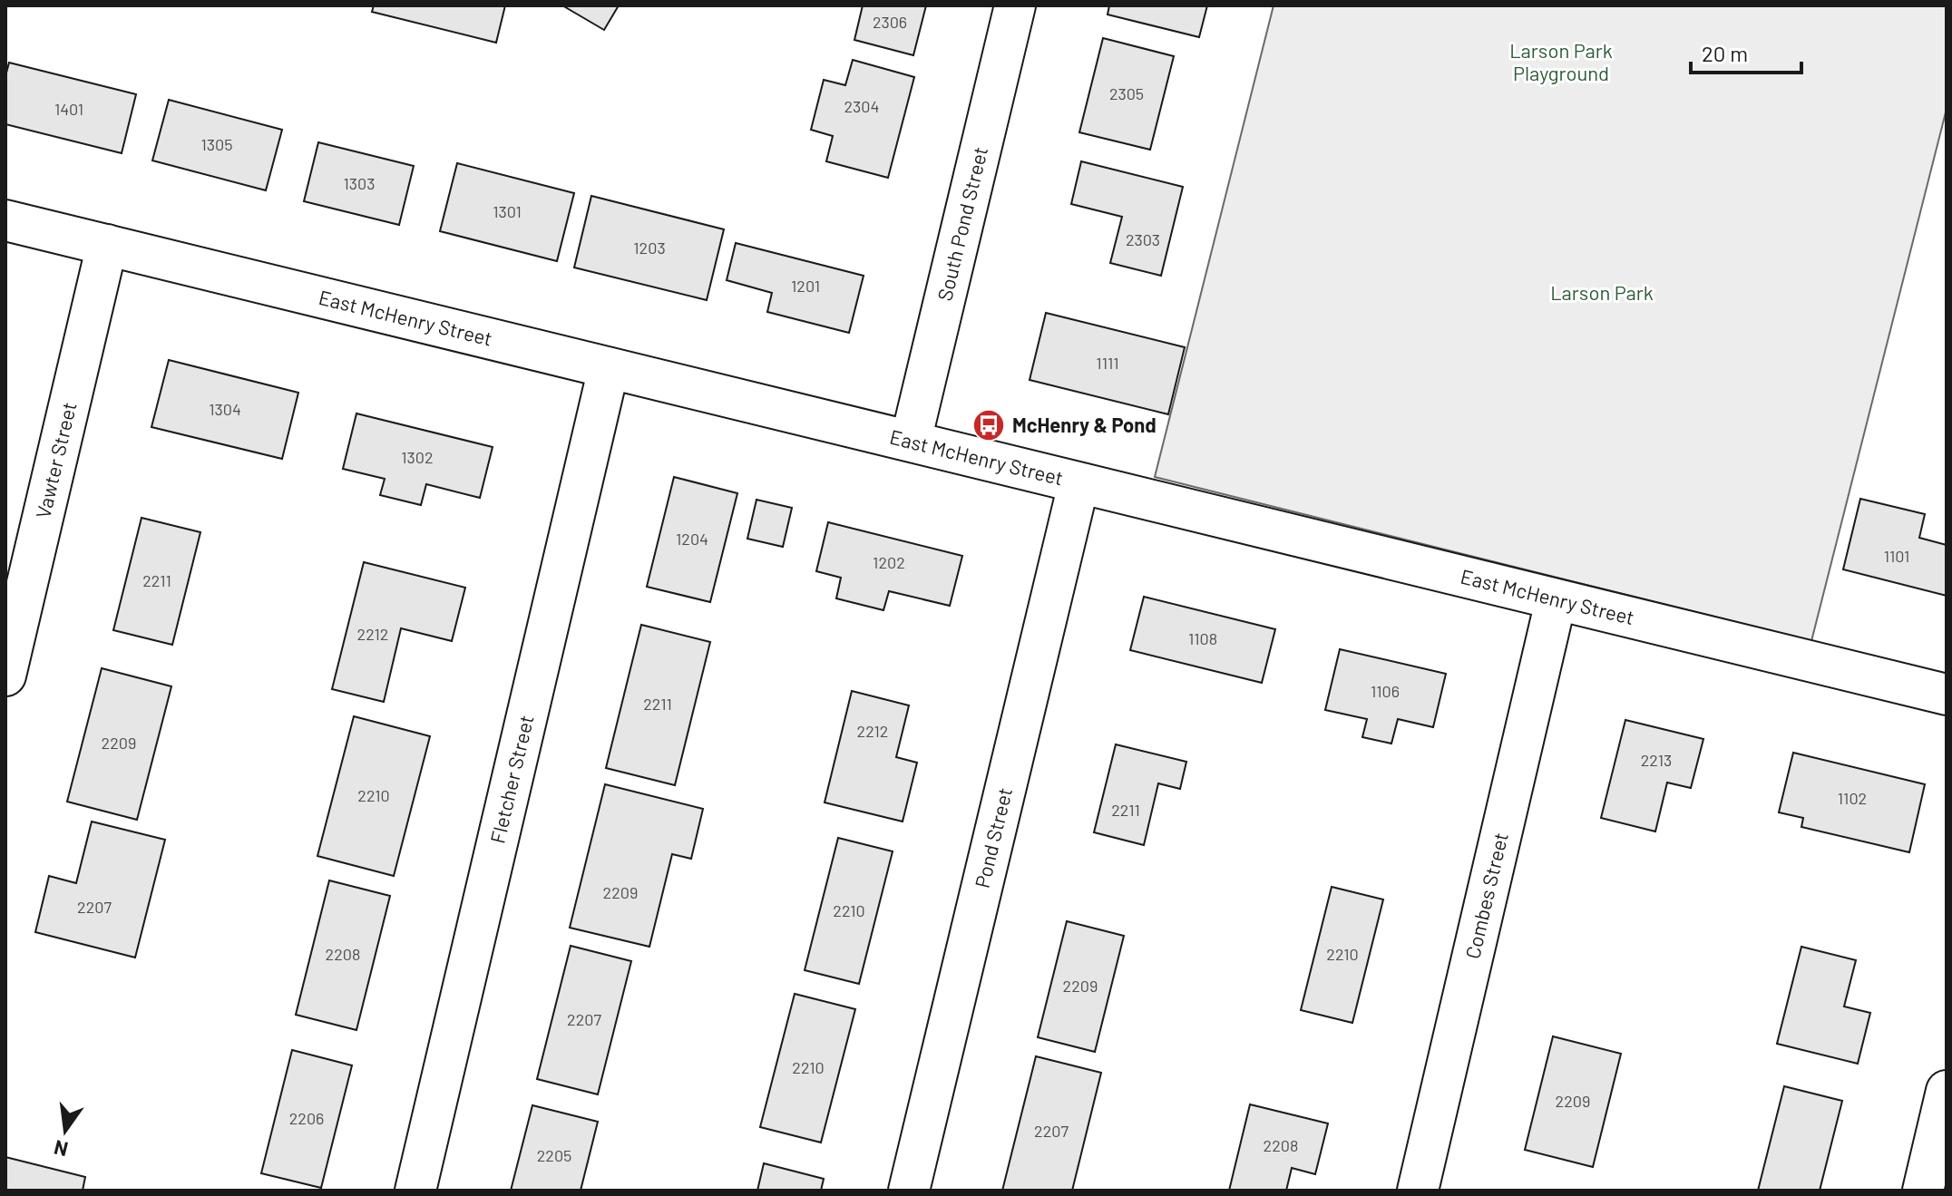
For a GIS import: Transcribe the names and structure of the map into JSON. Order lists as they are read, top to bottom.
{
  "streets": {
    "street": [
      "South Pond Street",
      "East McHenry Street",
      "Vawter Street",
      "Fletcher Street",
      "Pond Street",
      "Combes Street"
    ]
  },
  "crossings": [
    ["South Pond Street", "East McHenry Street"],
    ["East McHenry Street", "Vawter Street"],
    ["East McHenry Street", "Fletcher Street"],
    ["East McHenry Street", "Pond Street"],
    ["East McHenry Street", "Combes Street"]
  ],
  "parks": ["Larson Park Playground", "Larson Park"],
  "places": {
    "bus stop": ["McHenry & Pond"]
  },
  "house_numbers": [
    "2306",
    "2305",
    "2304",
    "1401",
    "1305",
    "1303",
    "1301",
    "2303",
    "1203",
    "1201",
    "1111",
    "1304",
    "1302",
    "1204",
    "1101",
    "1202",
    "2211",
    "2212",
    "1108",
    "1106",
    "2211",
    "2212",
    "2209",
    "2213",
    "2210",
    "1102",
    "2211",
    "2209",
    "2207",
    "2210",
    "2208",
    "2210",
    "2209",
    "2207",
    "2210",
    "2209",
    "2206",
    "2207",
    "2208",
    "2205"
  ],
  "scale_bar": "20 m",
  "north": "bottom"
}
